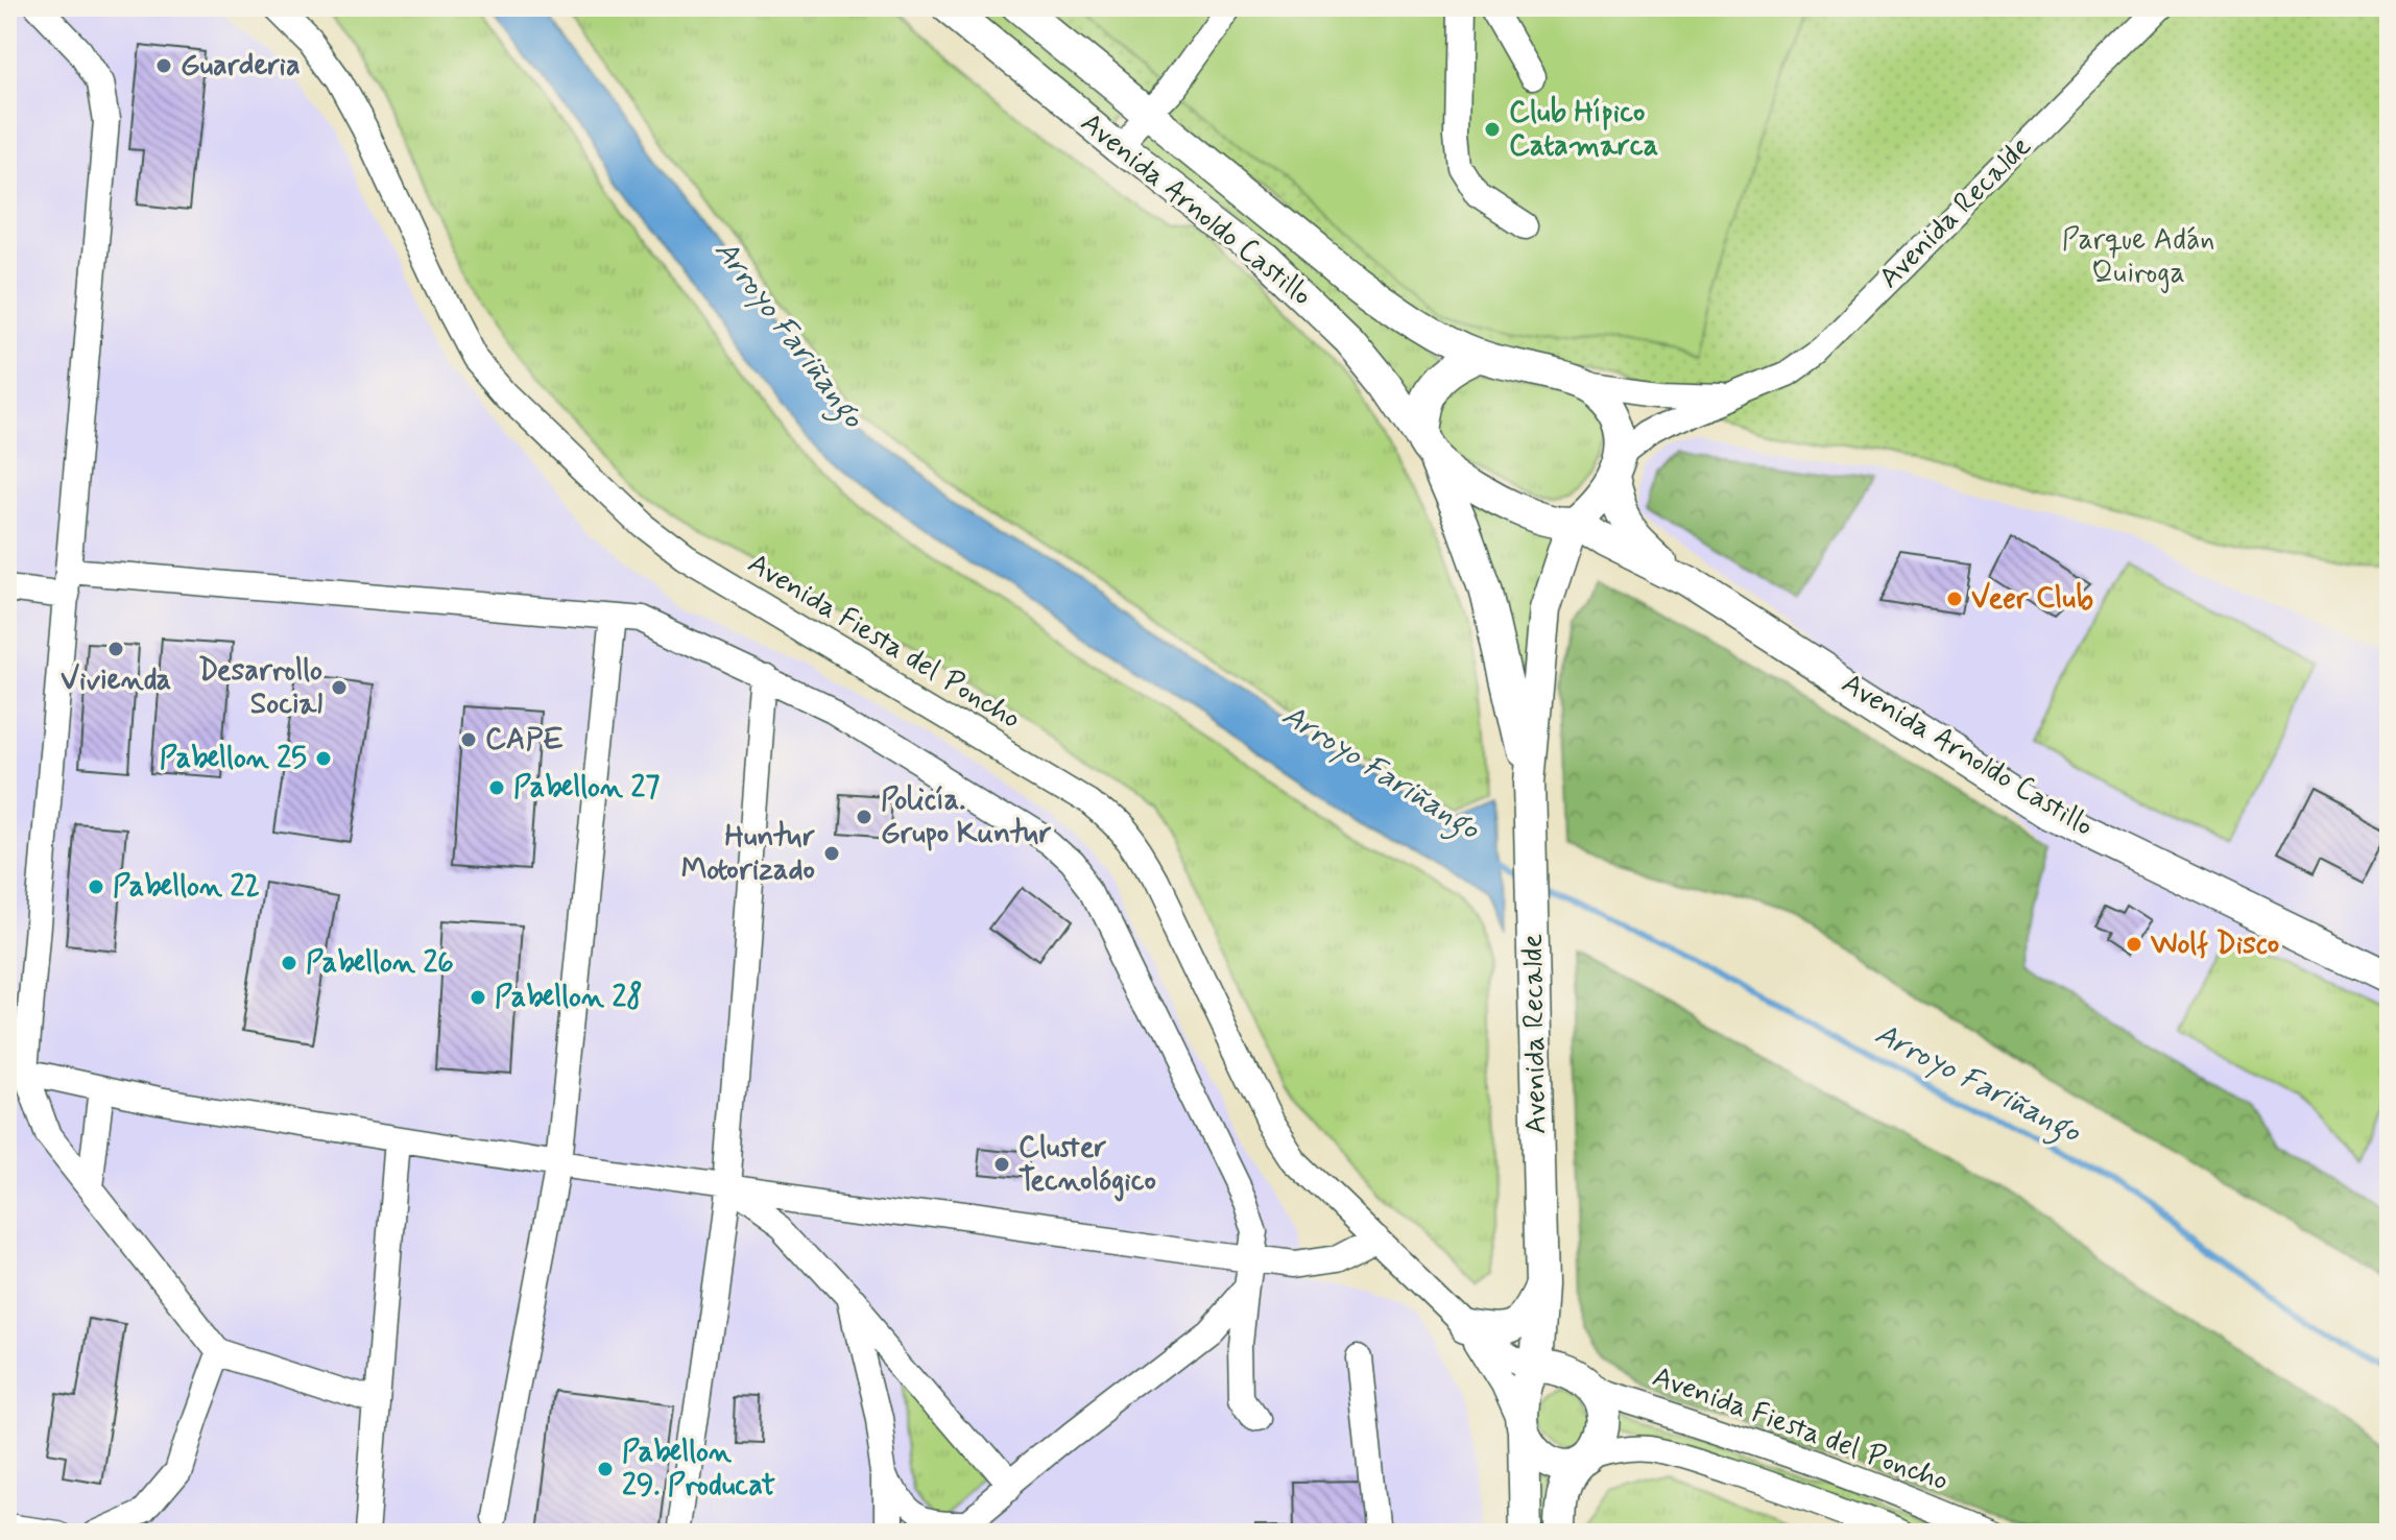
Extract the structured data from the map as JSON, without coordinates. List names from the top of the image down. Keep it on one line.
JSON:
{"streets":{"main road":["Avenida Arnoldo Castillo","Avenida Recalde"],"street":["Avenida Fiesta del Poncho"]},"crossings":[["Avenida Arnoldo Castillo","Avenida Recalde"],["Avenida Recalde","Avenida Fiesta del Poncho"]],"water":["Arroyo Fariñango"],"parks":["Parque Adán Quiroga"],"places":["Guarderia","Club Hípico Catamarca","Veer Club","Vivienda","Desarrollo Social","CAPE","Pabellon 25","Pabellon 27","Policía. Grupo Kuntur","Huntur Motorizado","Pabellon 22","Wolf Disco","Pabellon 26","Pabellon 28","Cluster Tecnológico","Pabellon 29. Producat"]}
